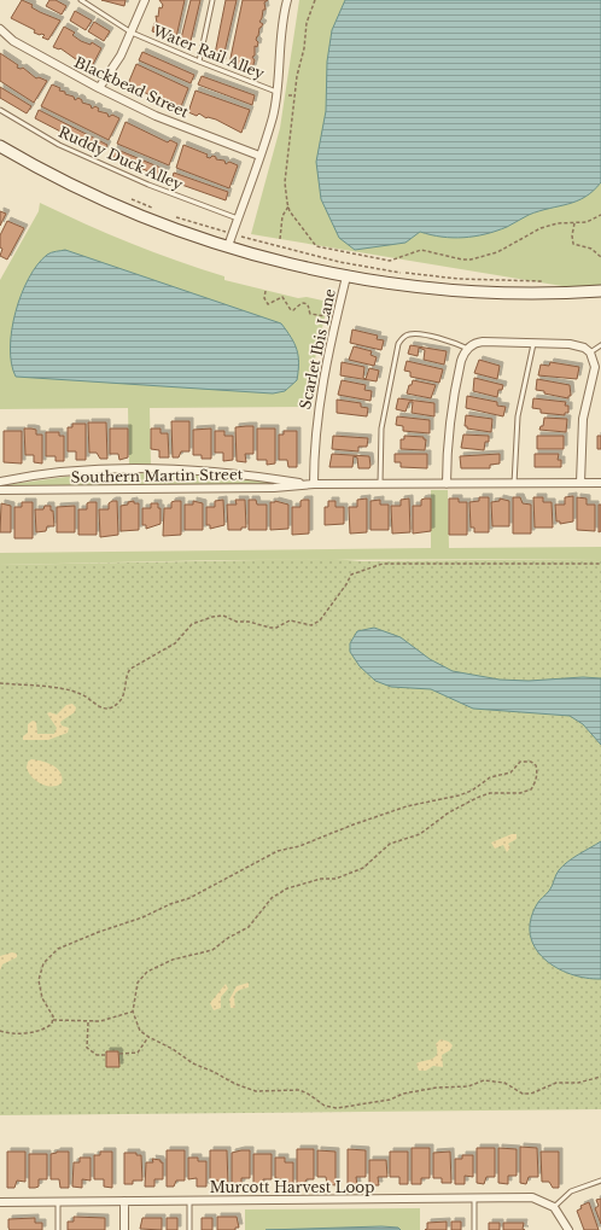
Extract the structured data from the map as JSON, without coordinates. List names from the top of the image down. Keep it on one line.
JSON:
{"streets":{"street":["Blackbead Street","Scarlet Ibis Lane","Southern Martin Street","Murcott Harvest Loop"],"lane":["Water Rail Alley","Ruddy Duck Alley"]},"crossings":[["Scarlet Ibis Lane","Southern Martin Street"]]}
